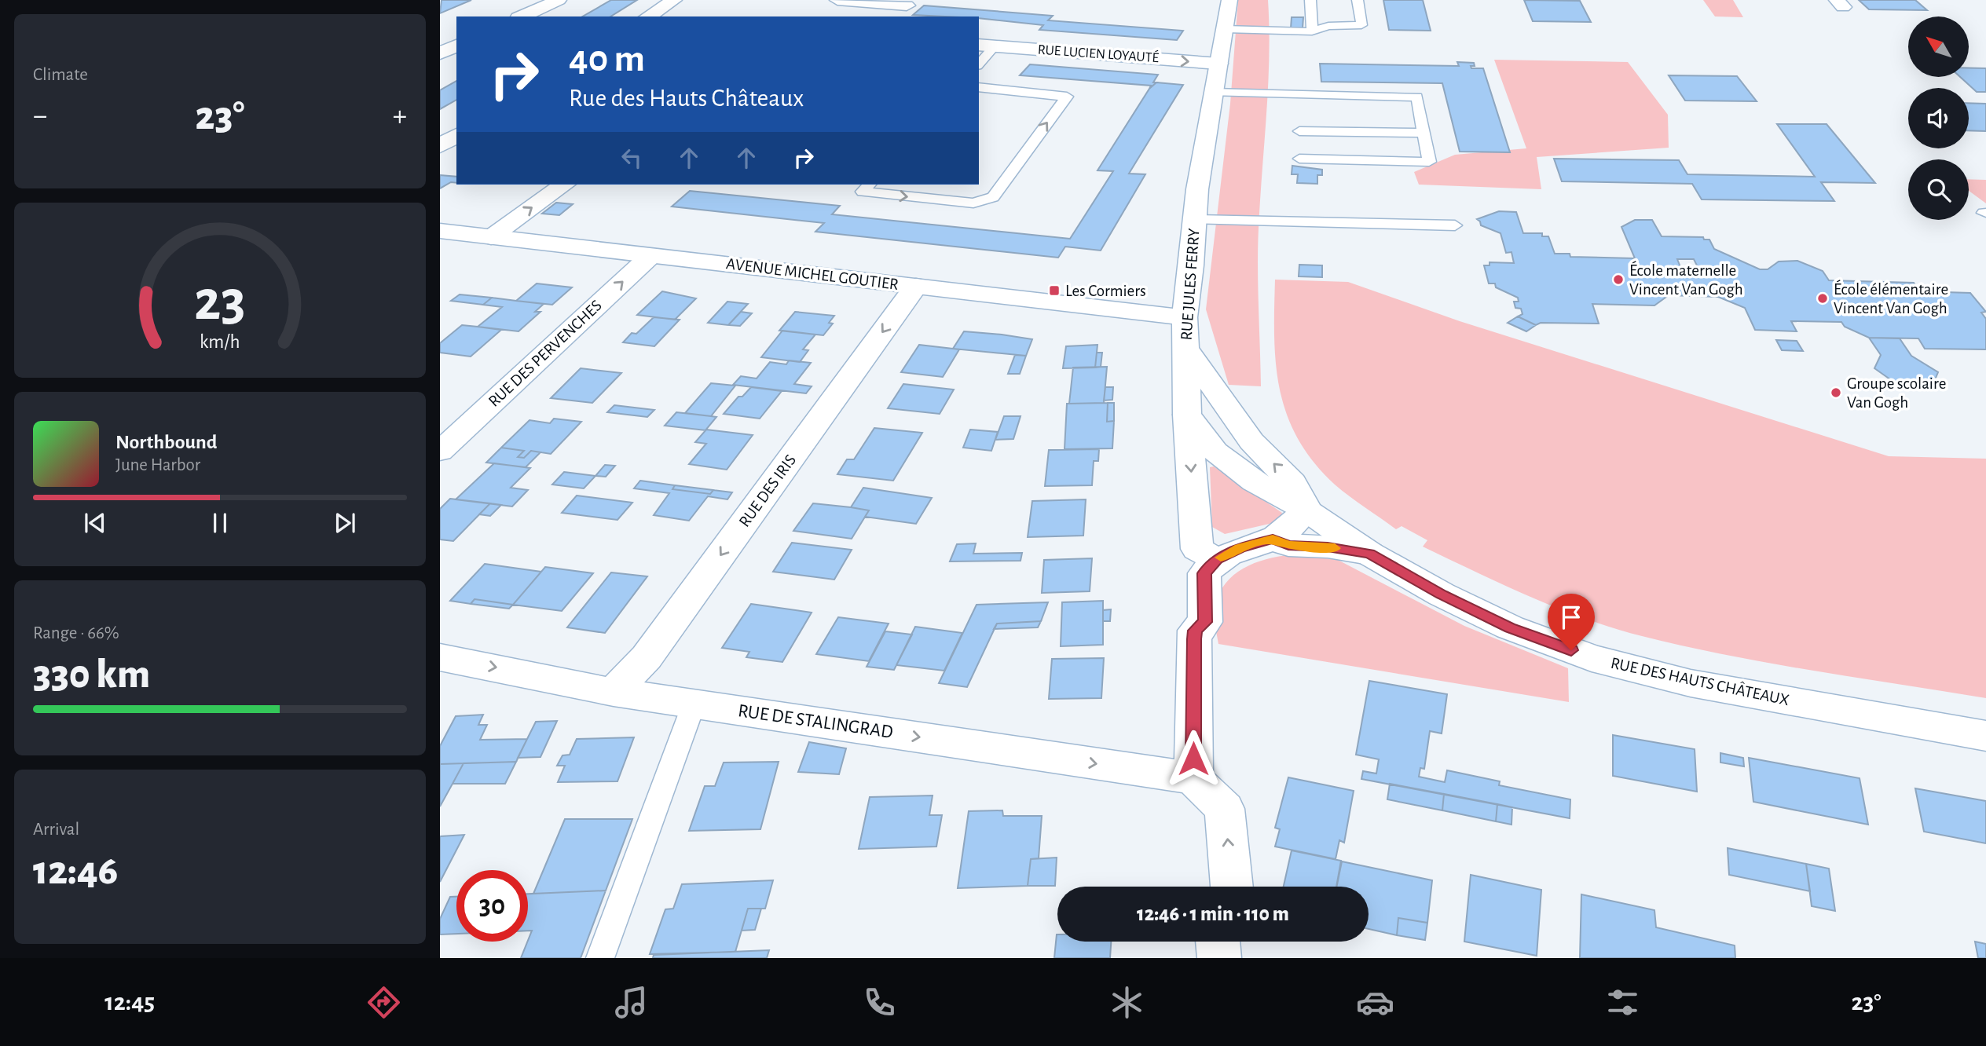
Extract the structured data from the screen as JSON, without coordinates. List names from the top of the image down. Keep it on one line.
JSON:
{"streets":{"street":["RUE LUCIEN LOYAUTÉ","AVENUE MICHEL GOUTIER","RUE JULES FERRY","RUE DES PERVENCHES","RUE DES IRIS","RUE DES HAUTS CHÂTEAUX","RUE DE STALINGRAD"]},"crossings":[["RUE LUCIEN LOYAUTÉ","RUE JULES FERRY"],["AVENUE MICHEL GOUTIER","RUE JULES FERRY"],["AVENUE MICHEL GOUTIER","RUE DES PERVENCHES"],["AVENUE MICHEL GOUTIER","RUE DES IRIS"],["RUE JULES FERRY","RUE DES HAUTS CHÂTEAUX"],["RUE DES IRIS","RUE DE STALINGRAD"]],"one_way":["RUE LUCIEN LOYAUTÉ","RUE DES IRIS","RUE DE STALINGRAD"],"places":{"other":["École maternelle Vincent Van Gogh","École élémentaire Vincent Van Gogh","Groupe scolaire Van Gogh"],"transit":["Les Cormiers"]},"north":"top left","page":{"tile":["Climate",["Range · 66%","330 km"],["Arrival","12:46"]],"turn":["40 m","Rue des Hauts Châteaux"],"heat":["−","23°","+"],"song":["Northbound","June Harbor"],"limit":"30","trip":"12:46 · 1 min · 110 m","tabs":["12:45","23°"],"gauge":["23","km/h"]}}
